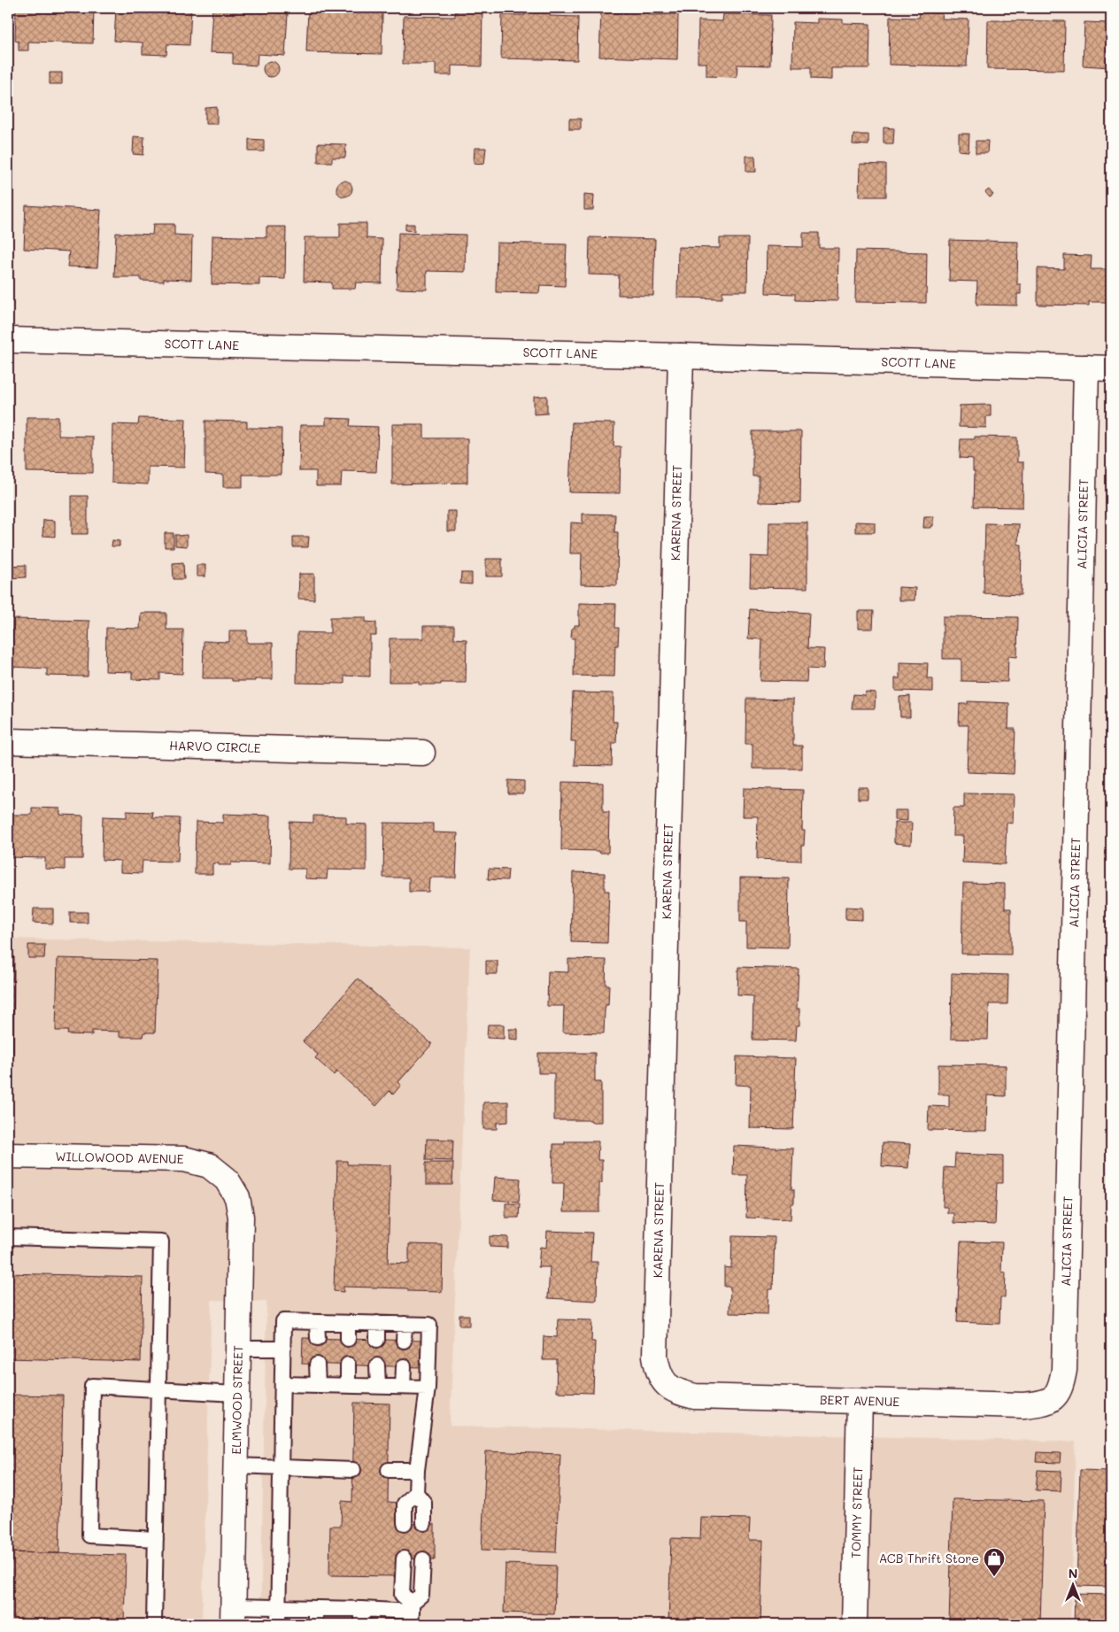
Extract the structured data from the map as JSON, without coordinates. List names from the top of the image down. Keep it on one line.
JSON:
{"streets":{"street":["SCOTT LANE","KARENA STREET","ALICIA STREET","HARVO CIRCLE","WILLOWOOD AVENUE","ELMWOOD STREET","BERT AVENUE","TOMMY STREET"]},"crossings":[["SCOTT LANE","KARENA STREET"],["SCOTT LANE","ALICIA STREET"],["KARENA STREET","BERT AVENUE"],["ALICIA STREET","BERT AVENUE"],["WILLOWOOD AVENUE","ELMWOOD STREET"],["BERT AVENUE","TOMMY STREET"]],"places":{"shop":["ACB Thrift Store"]},"north":"top"}
